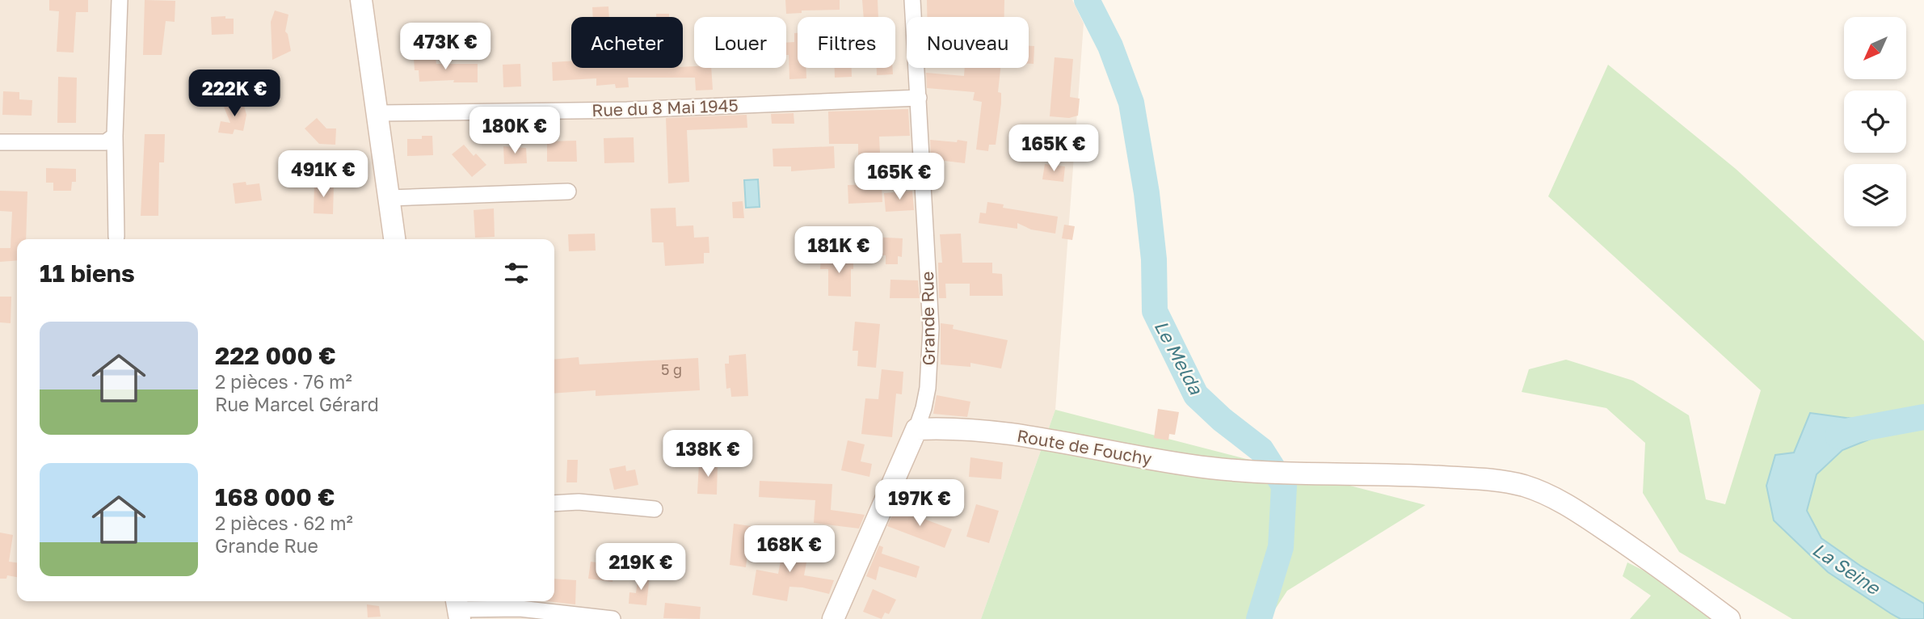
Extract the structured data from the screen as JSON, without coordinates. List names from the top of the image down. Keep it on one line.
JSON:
{"streets":{"street":["Rue du 8 Mai 1945","Grande Rue","Route de Fouchy"]},"crossings":[["Rue du 8 Mai 1945","Grande Rue"],["Grande Rue","Route de Fouchy"]],"water":["Le Melda","La Seine"],"house_numbers":["5 g"],"north":"bottom left","page":{"chip":["Acheter","Louer","Filtres","Nouveau"],"price":["473K €","222K €","180K €","165K €","491K €","165K €","181K €","138K €","197K €","168K €","219K €"],"heading":"11 biens","list":[{"name":"222 000 €","note":"2 pièces · 76 m² · Rue Marcel Gérard"},{"name":"168 000 €","note":"2 pièces · 62 m² · Grande Rue"}]}}
